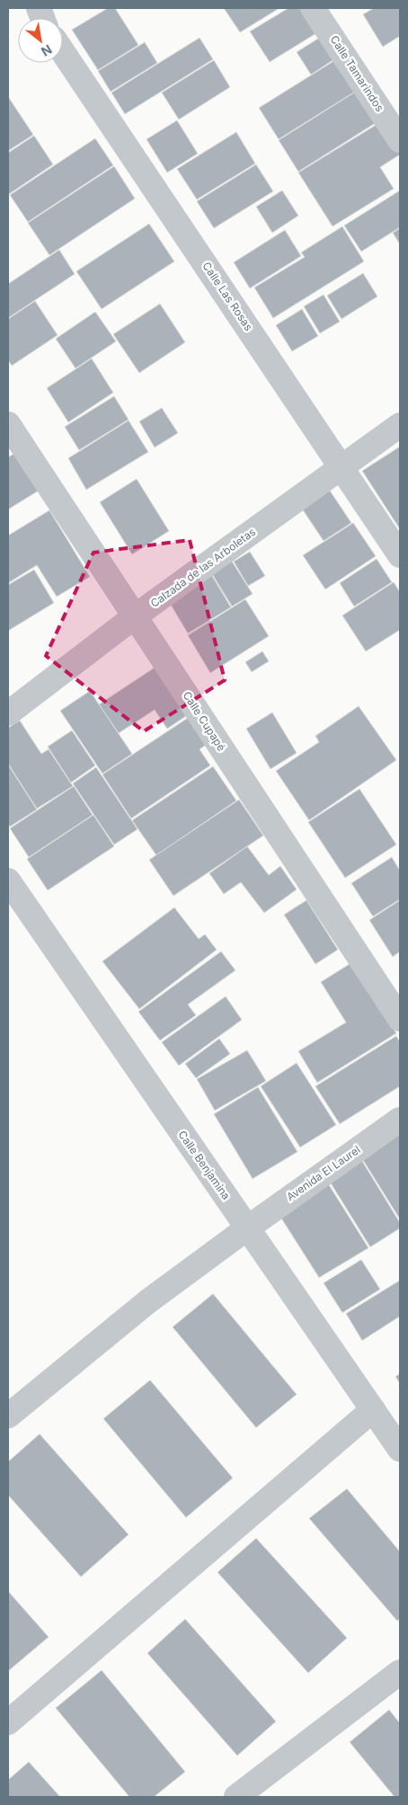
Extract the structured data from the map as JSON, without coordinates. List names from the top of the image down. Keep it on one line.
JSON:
{"streets":{"street":["Calle Tamarindos","Calle Las Rosas","Calzada de las Arboletas","Calle Cupapé","Calle Benjamina","Avenida El Laurel"]},"crossings":[["Calle Las Rosas","Calzada de las Arboletas"],["Calzada de las Arboletas","Calle Cupapé"],["Calle Benjamina","Avenida El Laurel"]],"north":"bottom right"}
